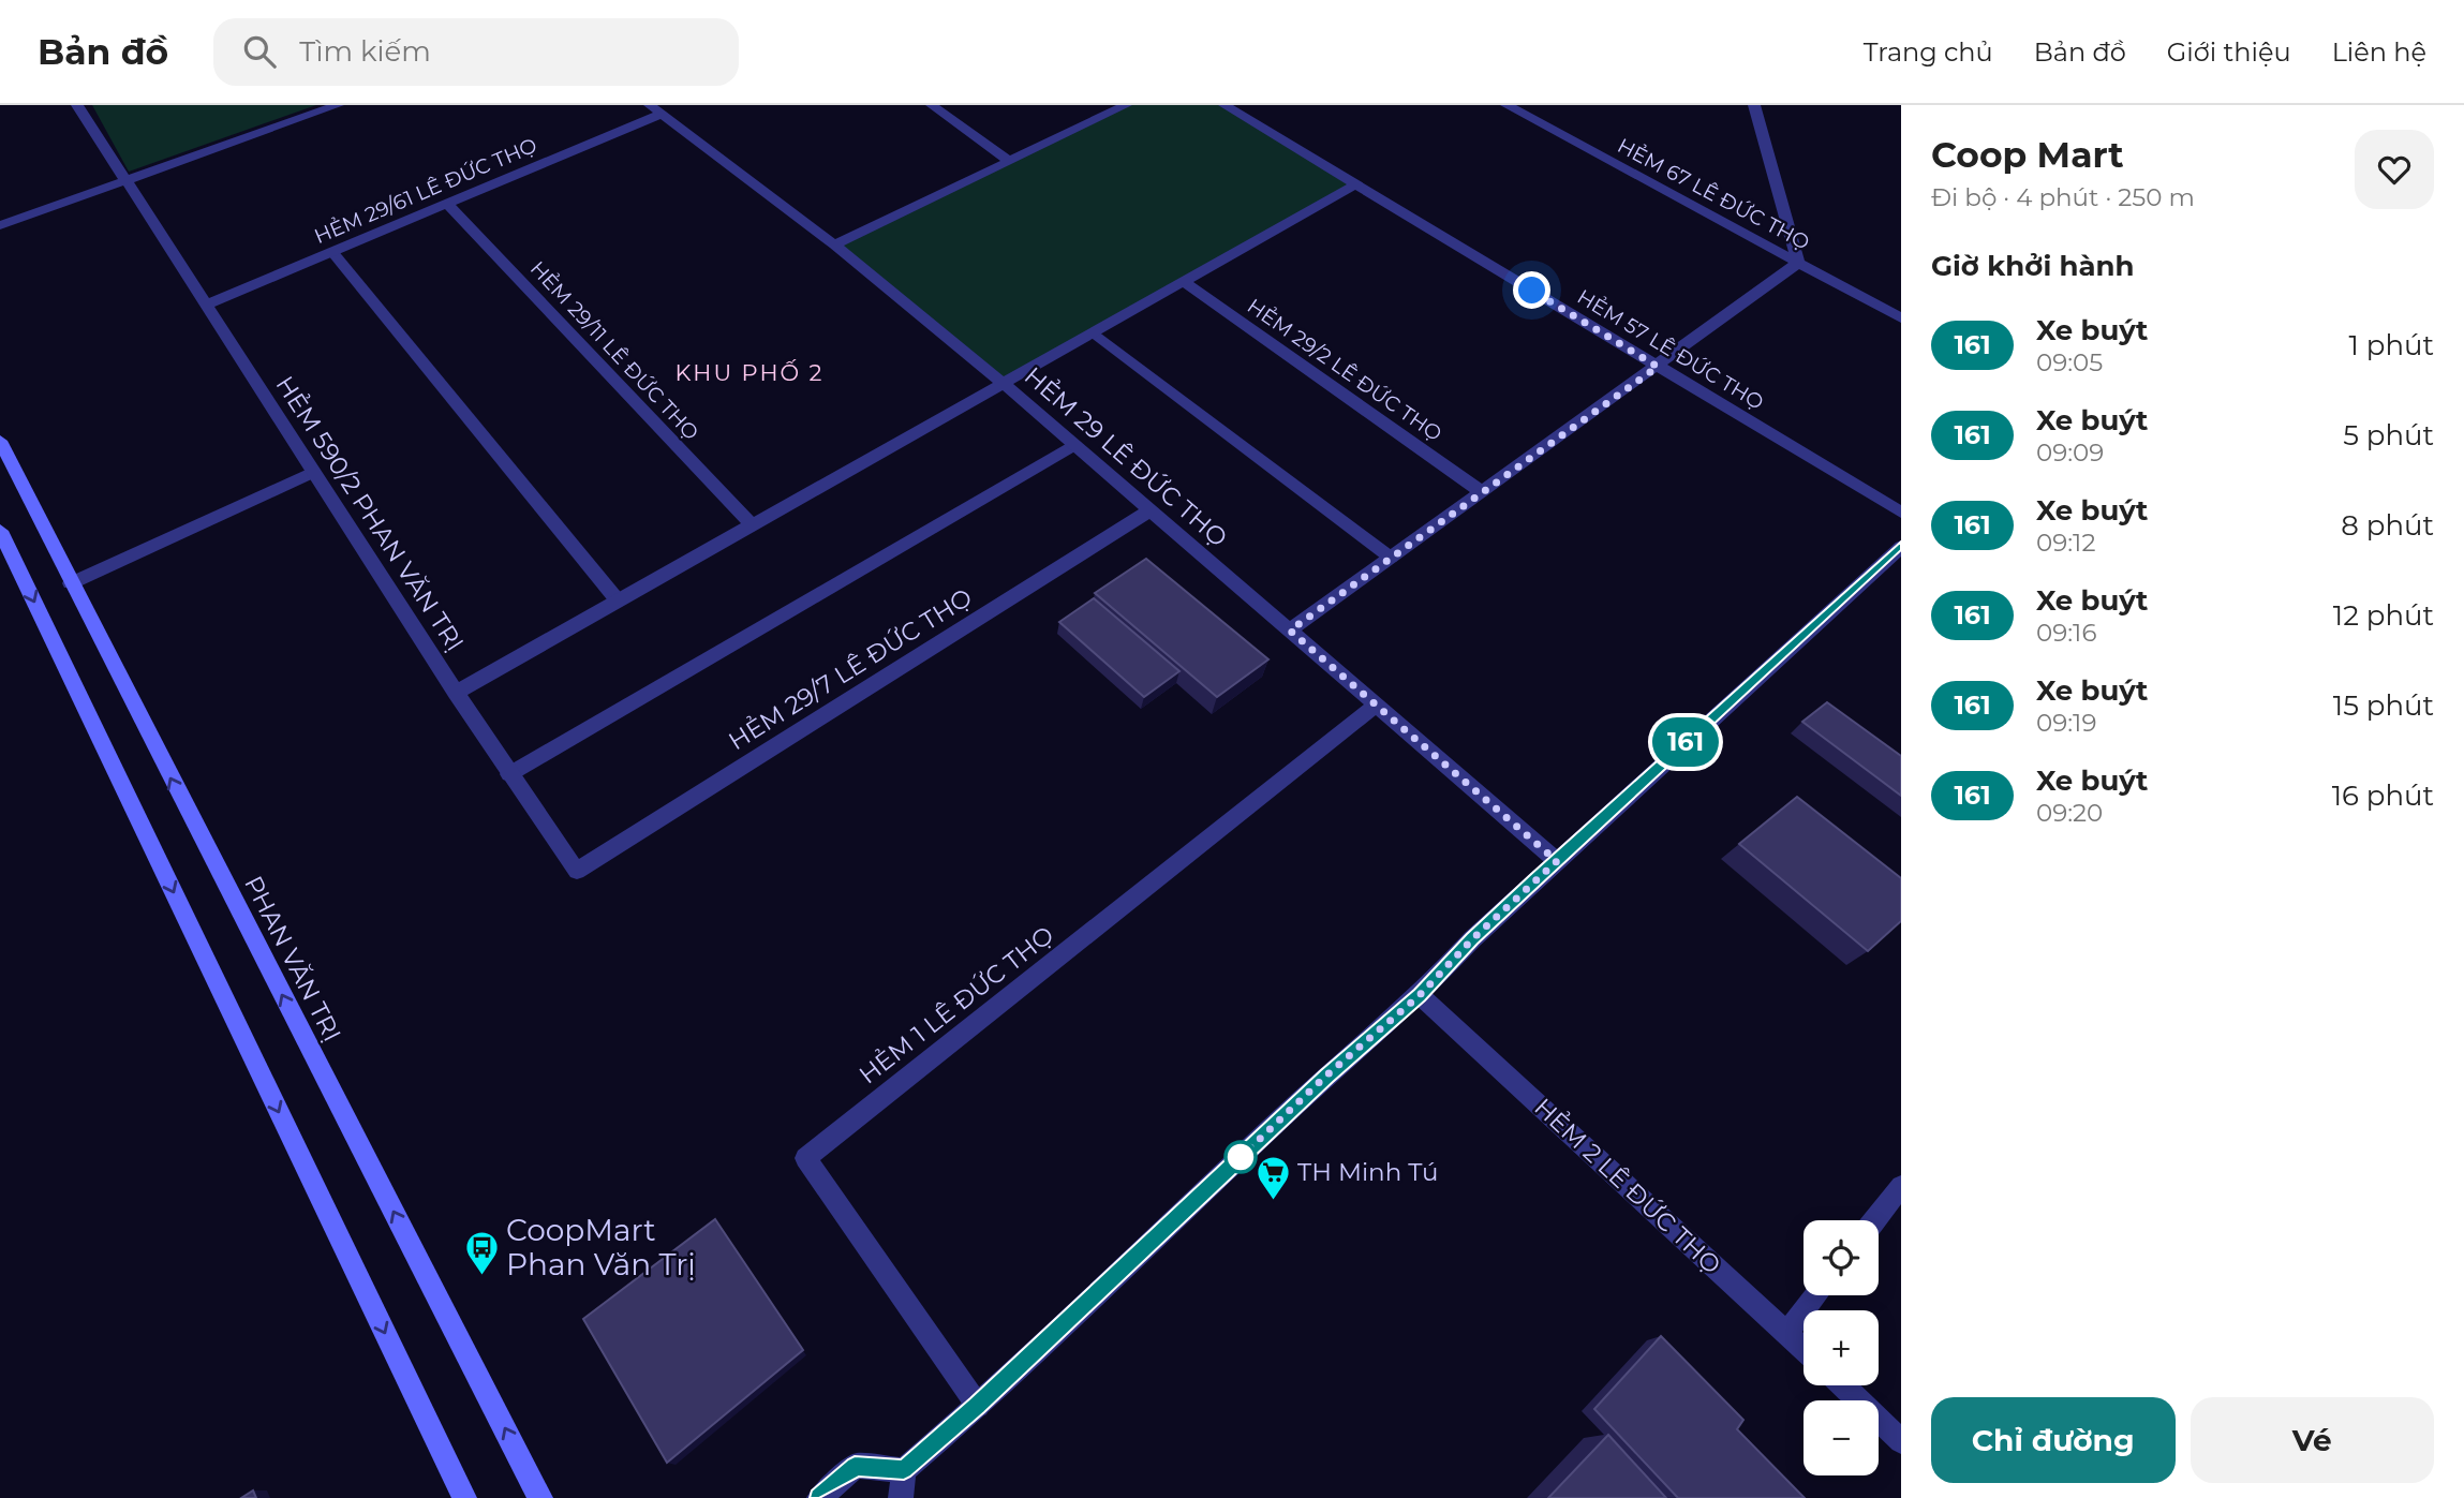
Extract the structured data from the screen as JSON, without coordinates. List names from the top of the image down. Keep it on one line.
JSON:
{"streets":{"main road":["PHAN VĂN TRỊ"],"street":["HẺM 29/61 LÊ ĐỨC THỌ","HẺM 67 LÊ ĐỨC THỌ","HẺM 57 LÊ ĐỨC THỌ","HẺM 29/11 LÊ ĐỨC THỌ","HẺM 29/2 LÊ ĐỨC THỌ","HẺM 29 LÊ ĐỨC THỌ","HẺM 590/2 PHAN VĂN TRỊ","HẺM 29/7 LÊ ĐỨC THỌ","HẺM 1 LÊ ĐỨC THỌ","HẺM 2 LÊ ĐỨC THỌ"]},"crossings":[["HẺM 29/61 LÊ ĐỨC THỌ","HẺM 29/11 LÊ ĐỨC THỌ"],["HẺM 29/61 LÊ ĐỨC THỌ","HẺM 29 LÊ ĐỨC THỌ"],["HẺM 29/61 LÊ ĐỨC THỌ","HẺM 590/2 PHAN VĂN TRỊ"],["HẺM 29 LÊ ĐỨC THỌ","HẺM 29/7 LÊ ĐỨC THỌ"],["HẺM 29 LÊ ĐỨC THỌ","HẺM 1 LÊ ĐỨC THỌ"],["HẺM 590/2 PHAN VĂN TRỊ","HẺM 29/7 LÊ ĐỨC THỌ"]],"districts":["KHU PHỐ 2"],"places":{"supermarket":["TH Minh Tú"],"bus stop":["CoopMart Phan Văn Trị"]},"lines":["bus line 161"],"page":{"header":"Bản đồ","search":"Tìm kiếm","nav":["Trang chủ","Bản đồ","Giới thiệu","Liên hệ"],"on_map":"161","heading":[["Coop Mart","Đi bộ · 4 phút · 250 m"],"Giờ khởi hành"],"list":[{"mark":"161","name":"Xe buýt","note":"09:05","value":"1 phút"},{"mark":"161","name":"Xe buýt","note":"09:09","value":"5 phút"},{"mark":"161","name":"Xe buýt","note":"09:12","value":"8 phút"},{"mark":"161","name":"Xe buýt","note":"09:16","value":"12 phút"},{"mark":"161","name":"Xe buýt","note":"09:19","value":"15 phút"},{"mark":"161","name":"Xe buýt","note":"09:20","value":"16 phút"}],"map_buttons":["+","−"],"buttons":["Chỉ đường","Vé"]}}
